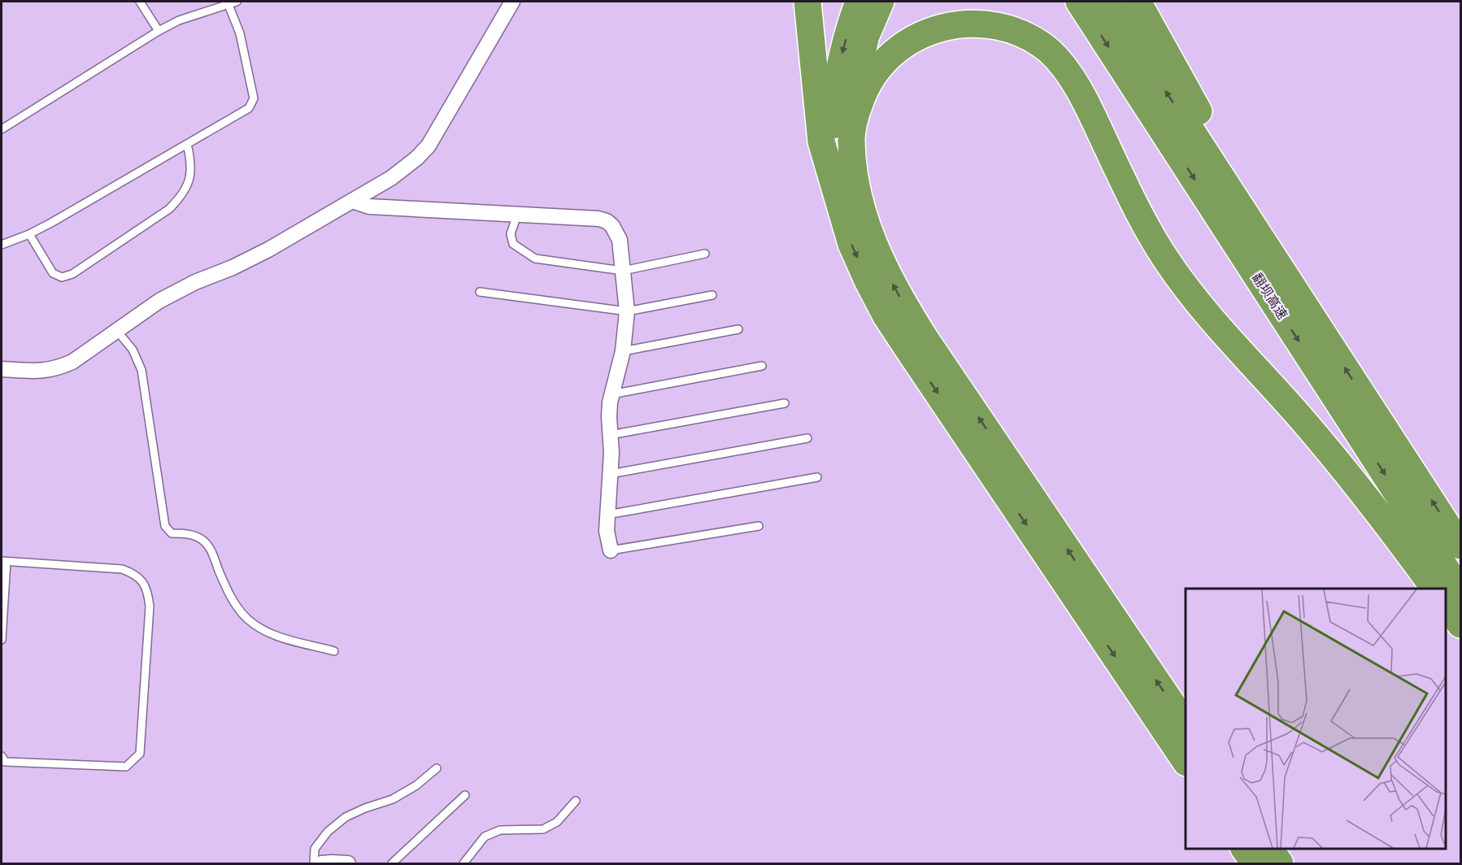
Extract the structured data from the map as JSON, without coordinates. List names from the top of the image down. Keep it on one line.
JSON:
{"streets":{"highway":["翻坝高速"]}}
